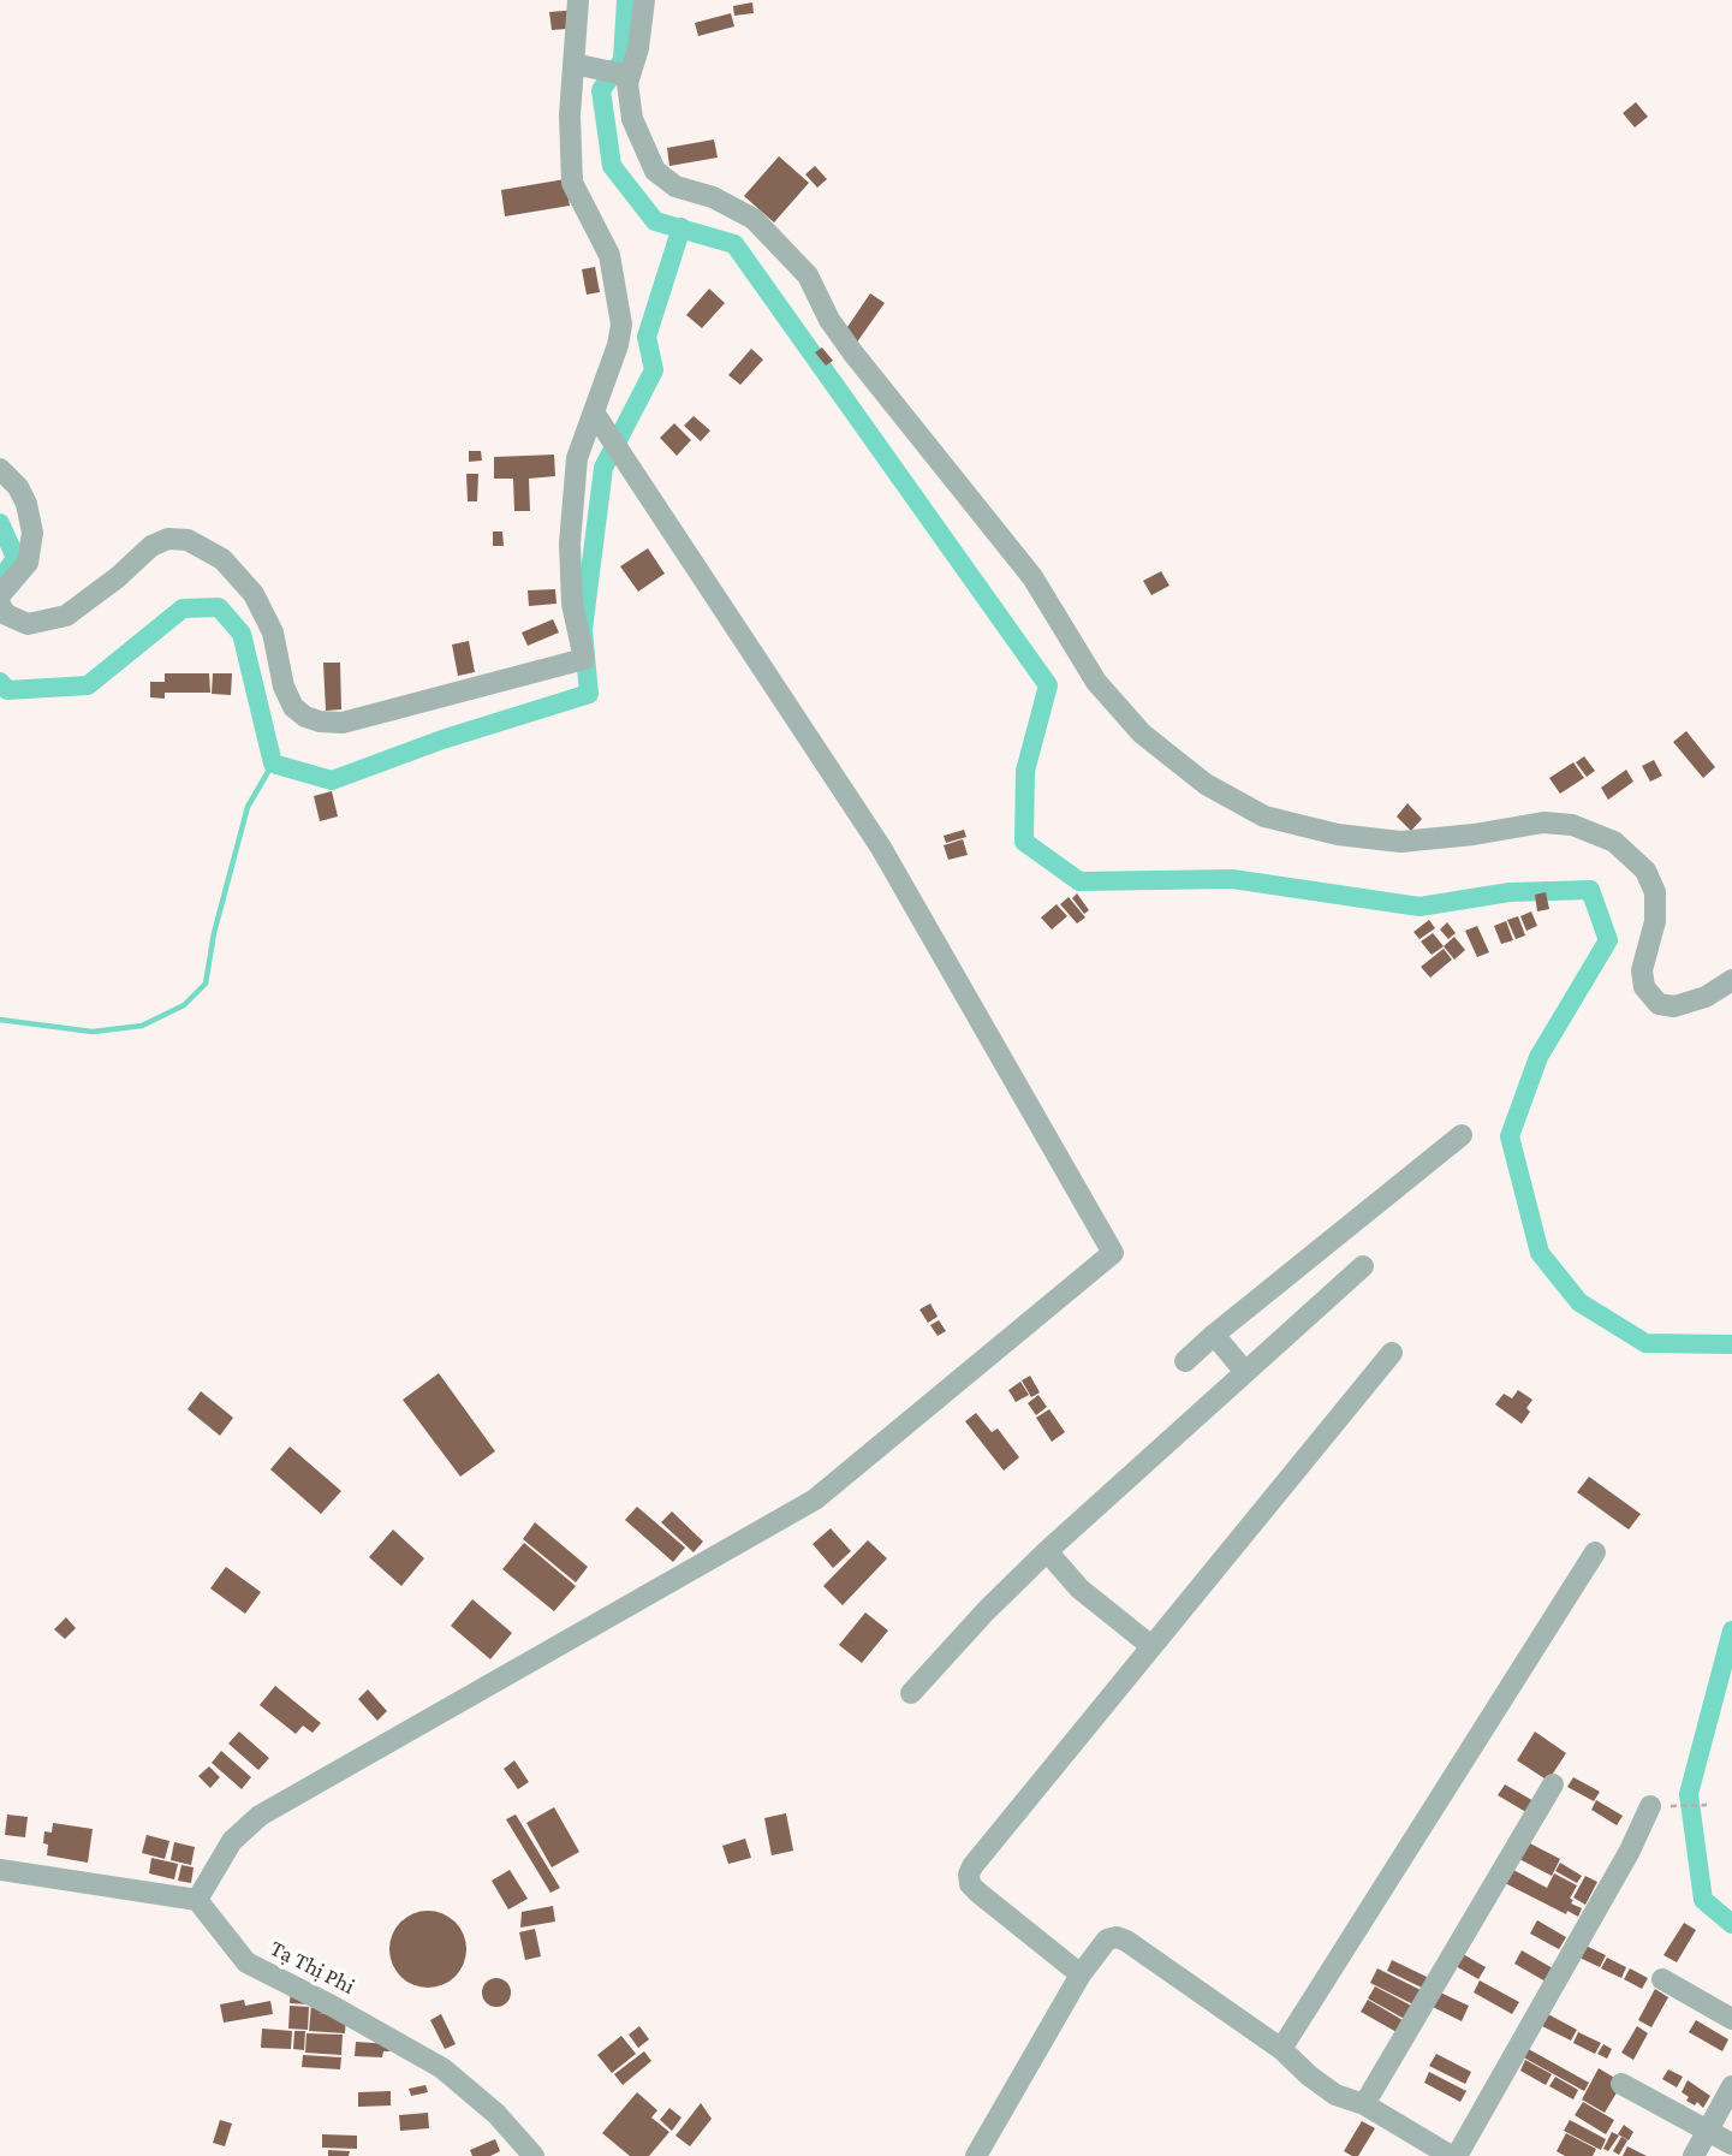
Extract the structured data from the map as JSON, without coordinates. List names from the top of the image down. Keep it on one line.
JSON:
{"streets":{"street":["Tạ Thị Phi"]}}
